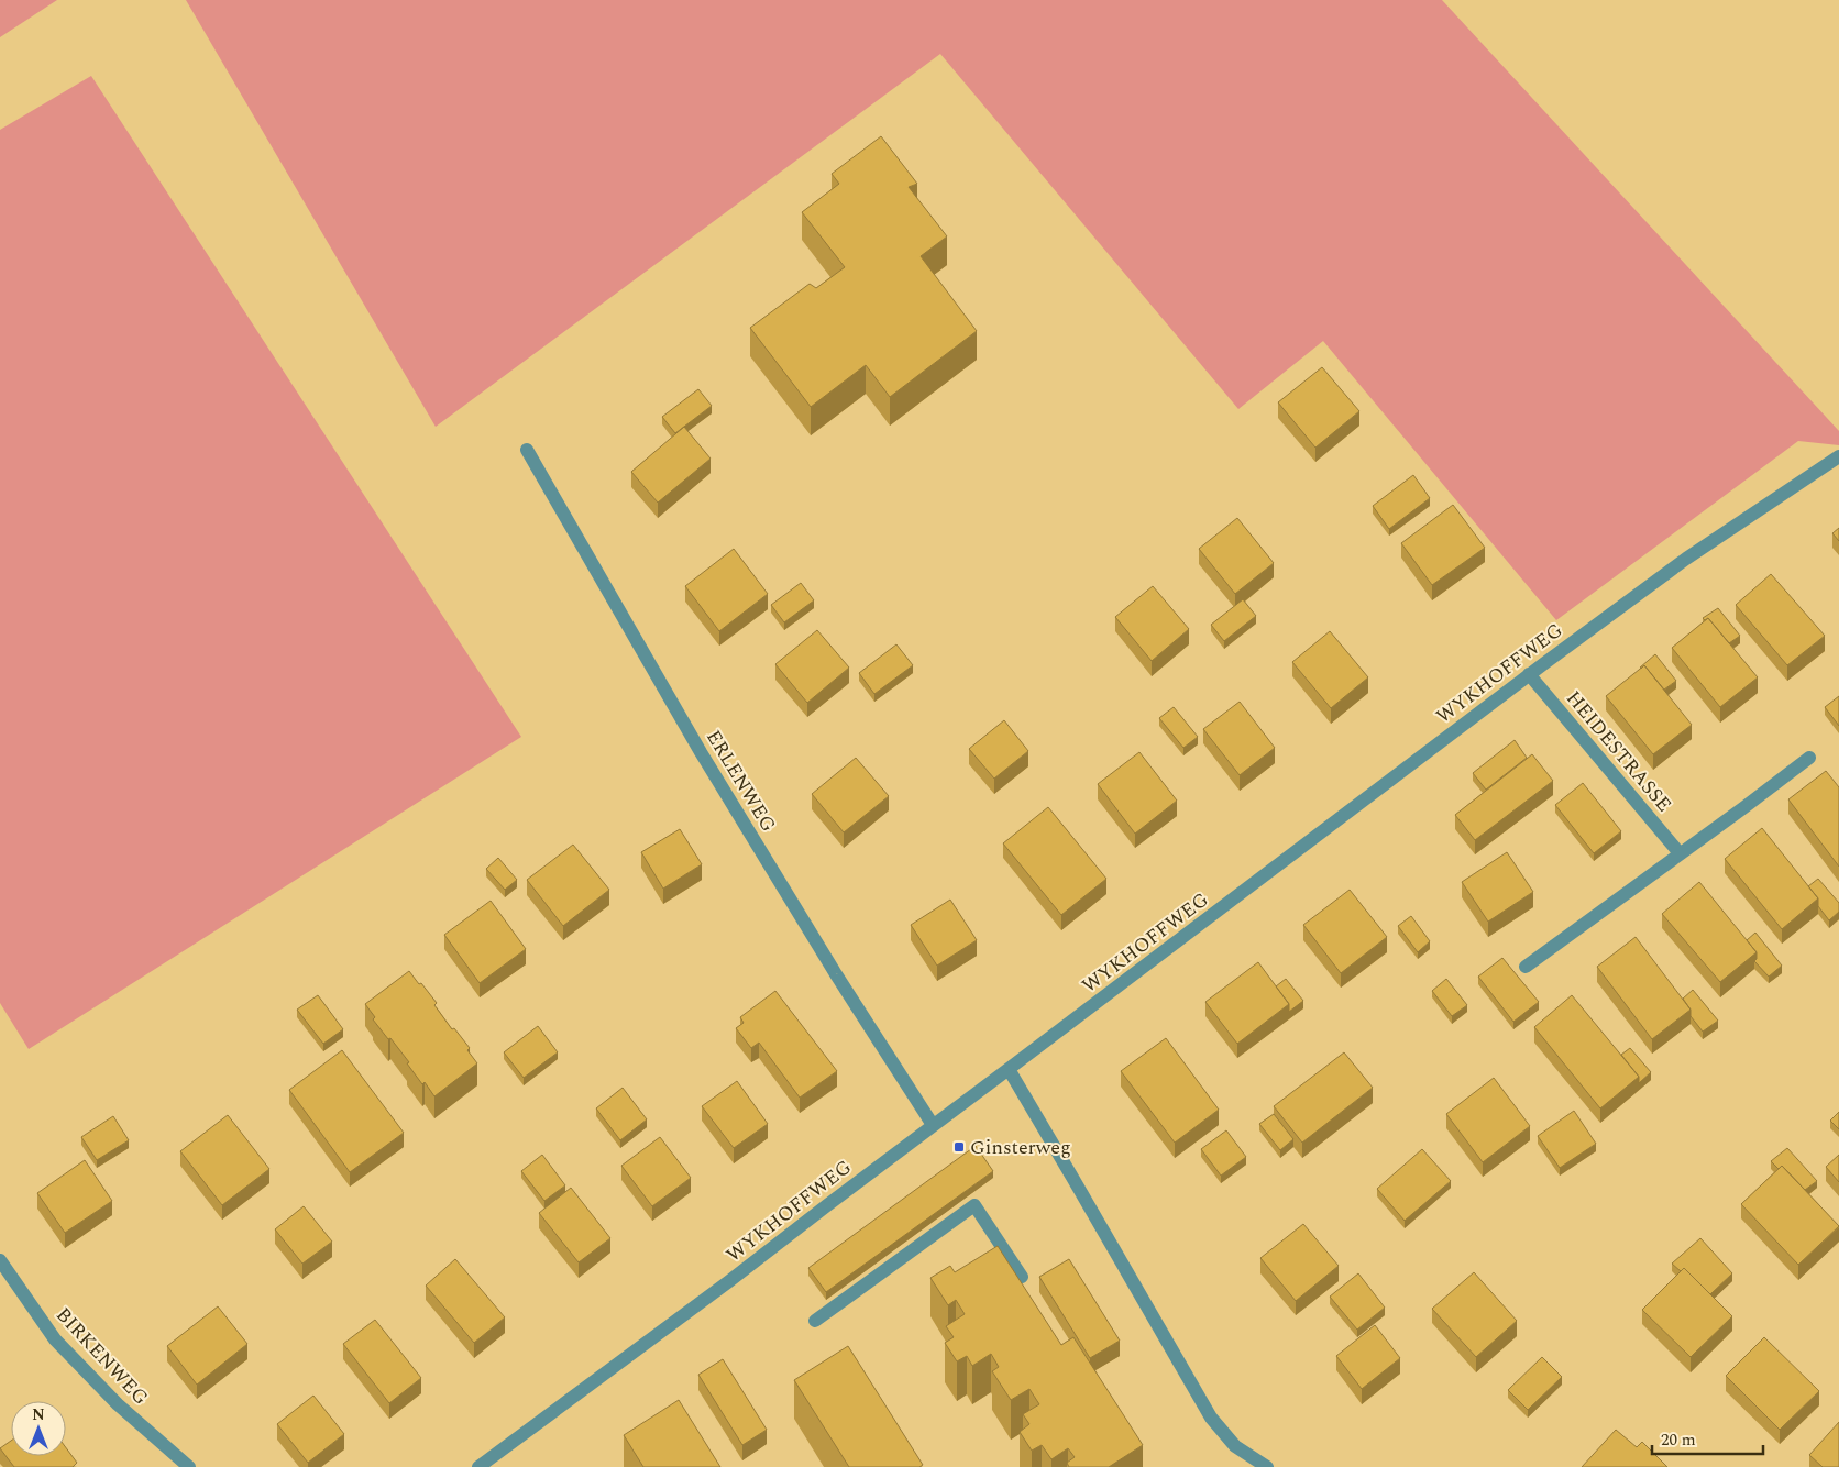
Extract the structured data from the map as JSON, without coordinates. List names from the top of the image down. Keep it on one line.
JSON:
{"streets":{"street":["WYKHOFFWEG","HEIDESTRASSE","ERLENWEG","BIRKENWEG"]},"crossings":[["WYKHOFFWEG","HEIDESTRASSE"],["WYKHOFFWEG","ERLENWEG"]],"places":{"transit":["Ginsterweg"]},"scale_bar":"20 m","north":"top"}
